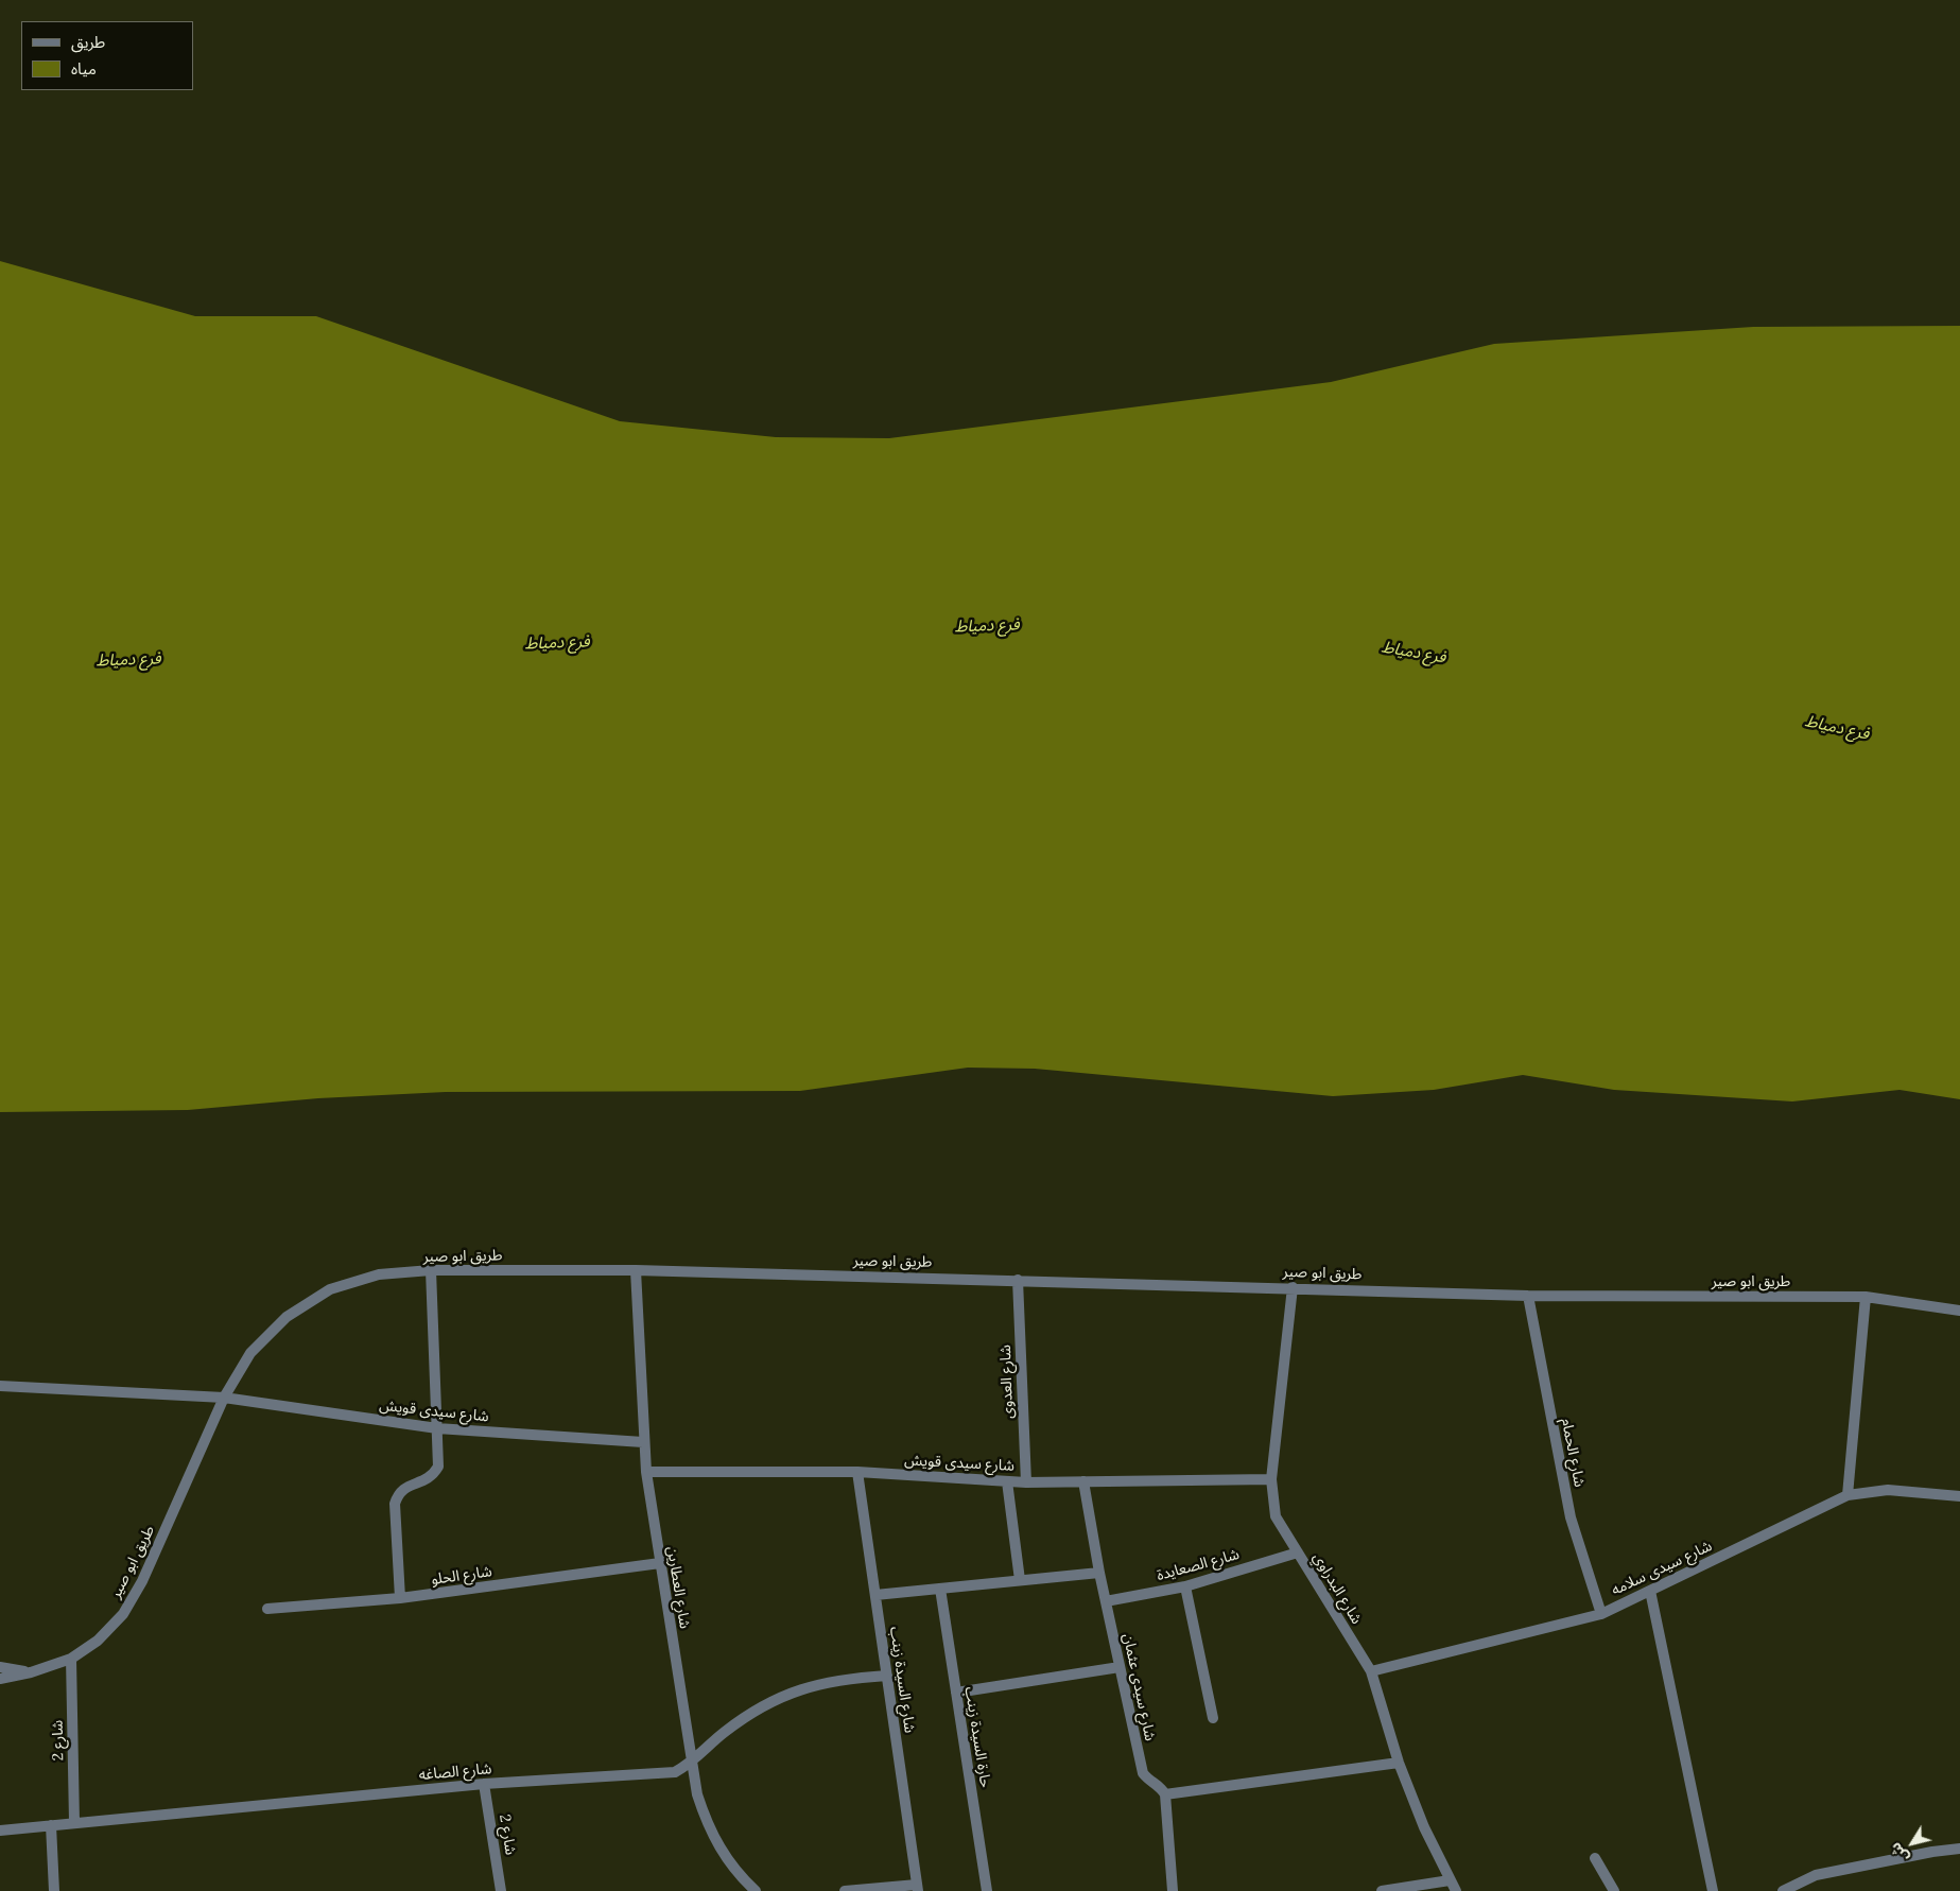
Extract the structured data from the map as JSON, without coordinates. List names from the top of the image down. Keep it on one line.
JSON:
{"streets":{"street":["طريق ابو صير","شارع العدوى","شارع سيدى قويش","شارع الحمام","شارع الصعايدة","شارع سيدى سلامه","شارع الحلو","شارع العطارين","شارع البدراوي","شارع السيدة زينب","شارع سيدى عثمان","حارة السيدة زينب","شارع 2","شارع الصاغه"]},"crossings":[["طريق ابو صير","شارع العدوى"],["طريق ابو صير","شارع سيدى قويش"],["طريق ابو صير","شارع الحمام"],["طريق ابو صير","شارع العطارين"],["طريق ابو صير","شارع البدراوي"],["طريق ابو صير","شارع 2"],["شارع العدوى","شارع سيدى قويش"],["شارع سيدى قويش","شارع العطارين"],["شارع سيدى قويش","شارع البدراوي"],["شارع سيدى قويش","شارع السيدة زينب"],["شارع سيدى قويش","شارع سيدى عثمان"],["شارع الحمام","شارع سيدى سلامه"],["شارع الصعايدة","شارع البدراوي"],["شارع الصعايدة","شارع سيدى عثمان"],["شارع سيدى سلامه","شارع البدراوي"],["شارع الحلو","شارع العطارين"],["شارع العطارين","شارع الصاغه"],["شارع السيدة زينب","شارع الصاغه"],["شارع 2","شارع الصاغه"]],"water":["فرع دمياط"],"legend":["طريق","مياه"],"north":"bottom left"}
